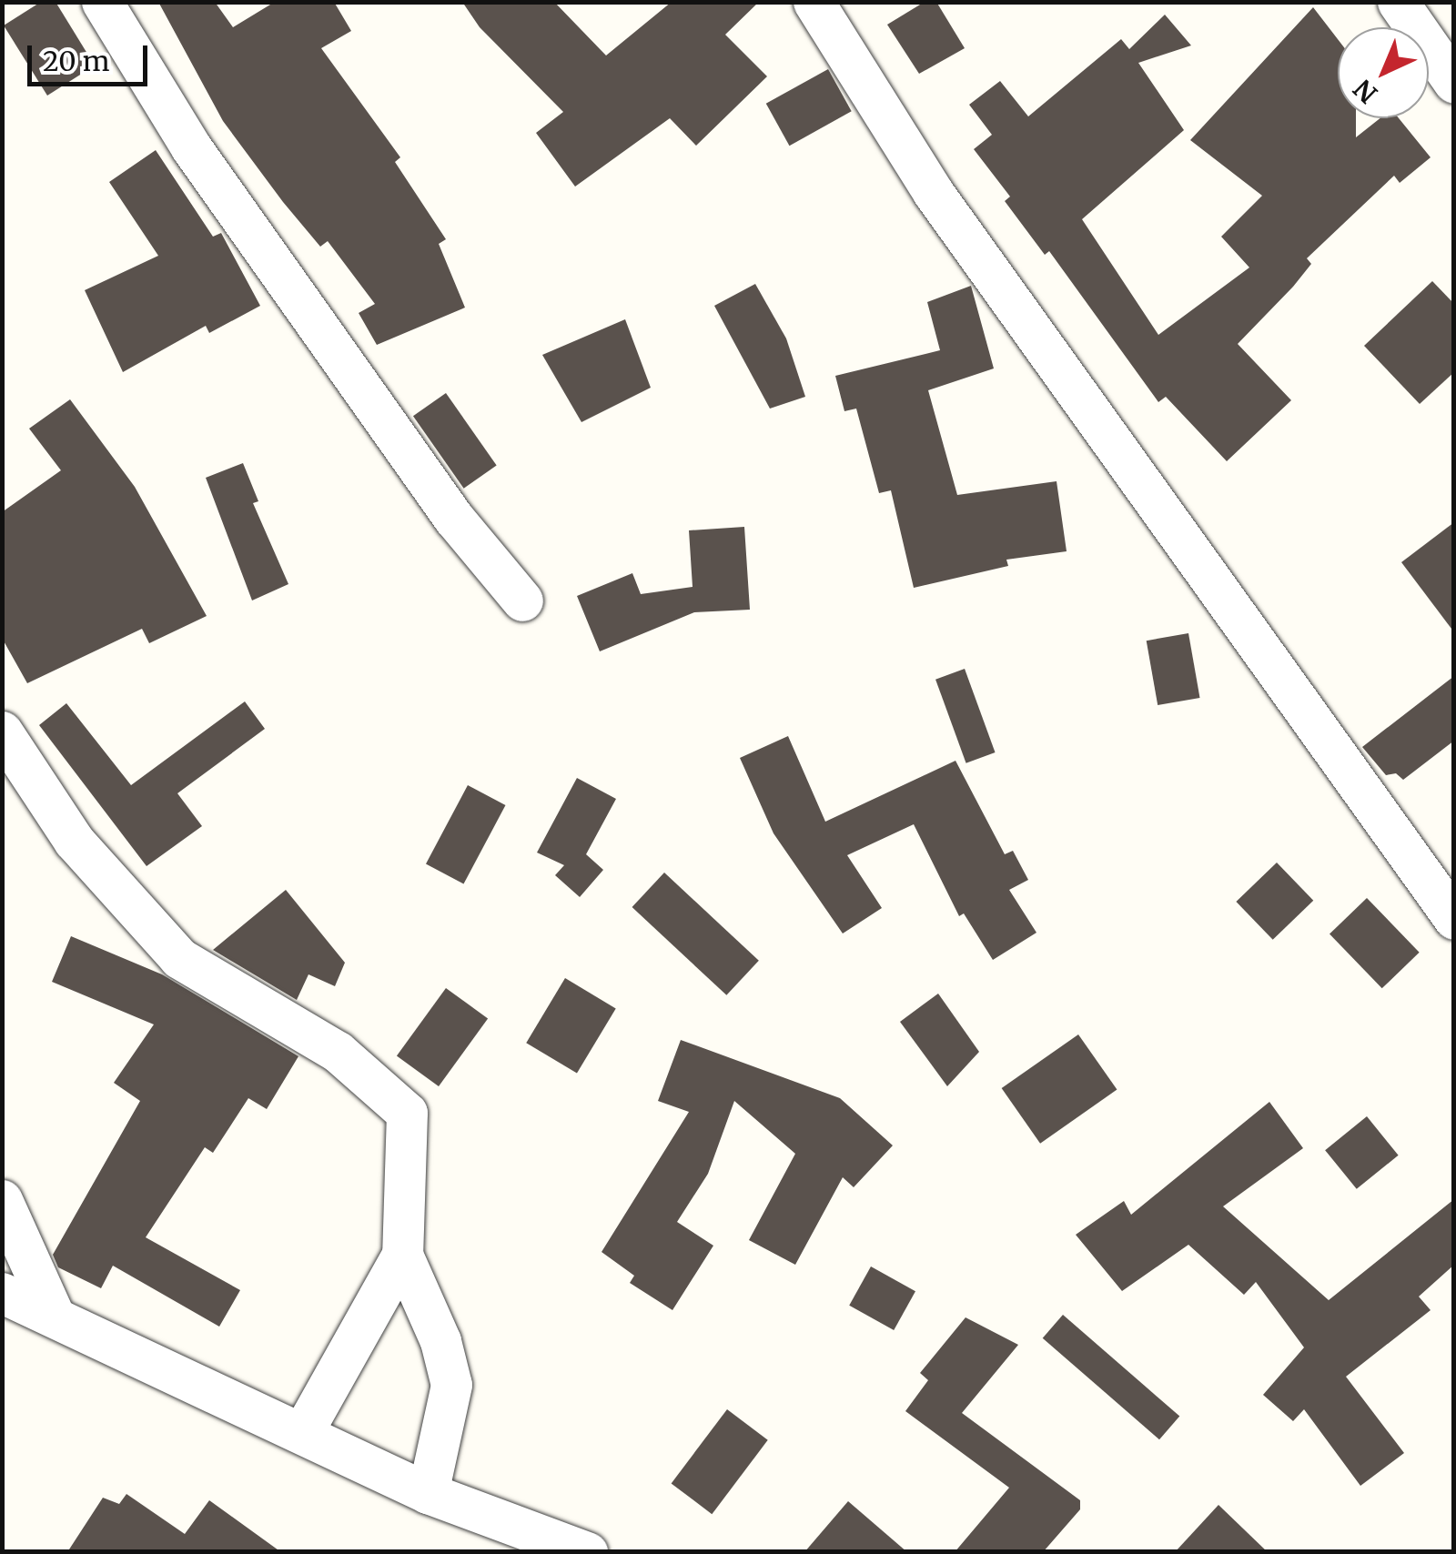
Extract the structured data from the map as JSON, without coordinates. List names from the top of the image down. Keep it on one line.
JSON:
{"scale_bar":"20 m","north":"bottom left"}
